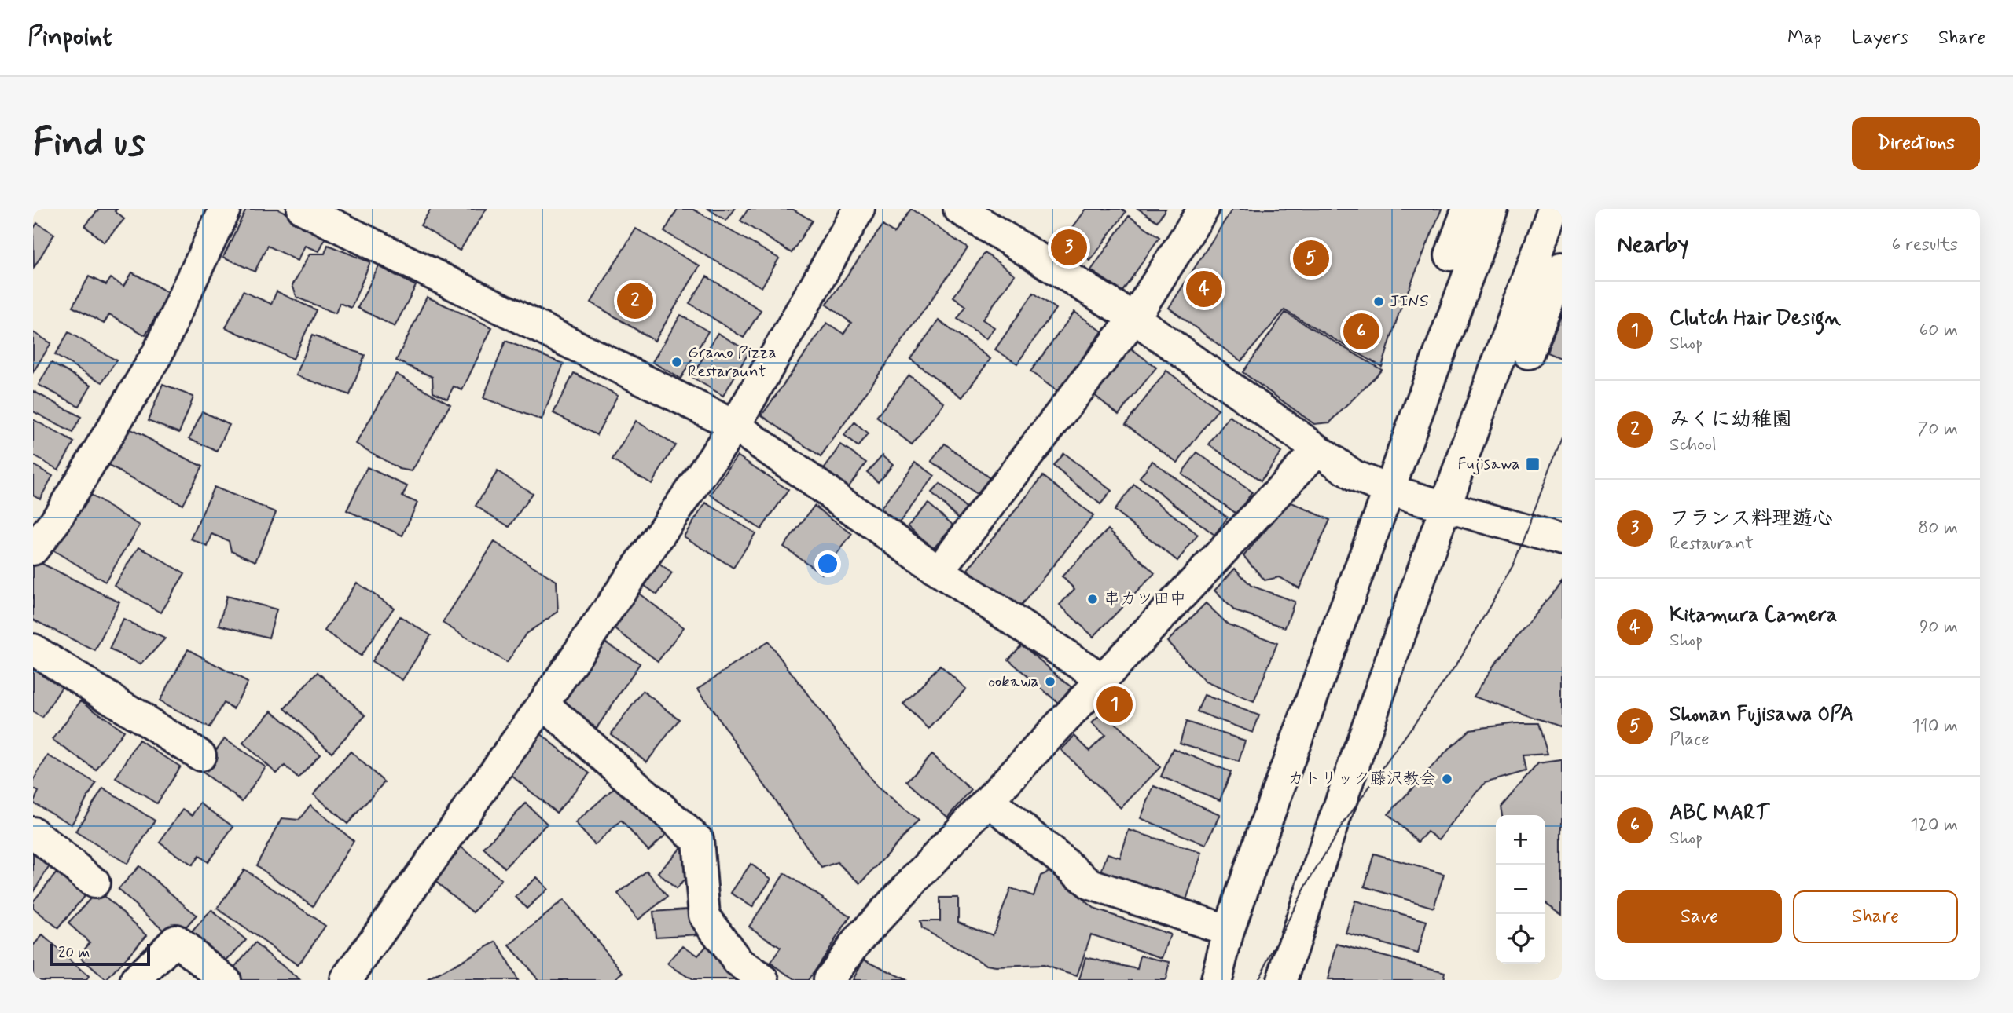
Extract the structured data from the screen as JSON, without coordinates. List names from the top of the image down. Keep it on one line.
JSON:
{"places":{"other":["JINS","Grano Pizza Restaraunt","串カツ田中","ookawa","カトリック藤沢教会"],"transit":["Fujisawa"]},"scale_bar":"20 m","page":{"header":"Pinpoint","nav":["Map","Layers","Share"],"buttons":["Directions",["Save","Share"]],"title":"Find us","heading":["Nearby","6 results"],"pins":["3","5","4","2","6","1"],"list":[{"mark":"1","name":"Clutch Hair Design","note":"Shop","value":"60 m"},{"mark":"2","name":"みくに幼稚園","note":"School","value":"70 m"},{"mark":"3","name":"フランス料理遊心","note":"Restaurant","value":"80 m"},{"mark":"4","name":"Kitamura Camera","note":"Shop","value":"90 m"},{"mark":"5","name":"Shonan Fujisawa OPA","note":"Place","value":"110 m"},{"mark":"6","name":"ABC MART","note":"Shop","value":"120 m"}],"map_buttons":["+","−"],"scale":"20 m"}}
